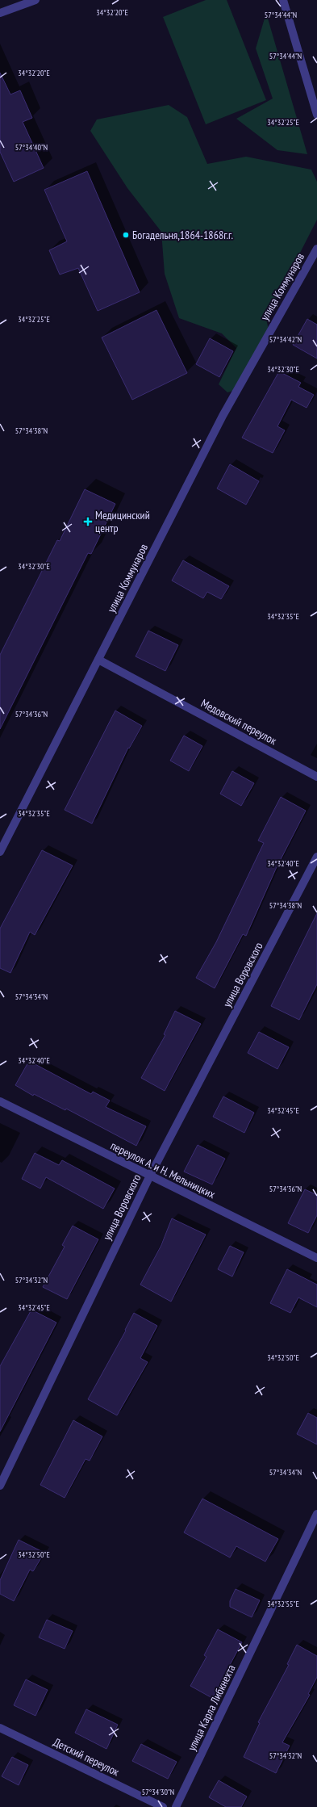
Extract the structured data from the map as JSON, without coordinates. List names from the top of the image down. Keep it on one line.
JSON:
{"streets":{"street":["улица Коммунаров","Медовский переулок","улица Воровского","переулок А. и Н. Мельницких","улица Карла Либкнехта","Детский переулок"]},"crossings":[["улица Коммунаров","Медовский переулок"],["улица Воровского","переулок А. и Н. Мельницких"]],"places":{"other":["Богадельня,1864-1868г.г."],"health":["Медицинский центр"]},"coordinates":["34°32'20\"E","57°34'44\"N","34°32'25\"E","57°34'40\"N","57°34'42\"N","34°32'30\"E","57°34'38\"N","34°32'35\"E","57°34'36\"N","34°32'40\"E","57°34'34\"N","34°32'45\"E","57°34'32\"N","34°32'50\"E","34°32'55\"E","57°34'30\"N"]}
